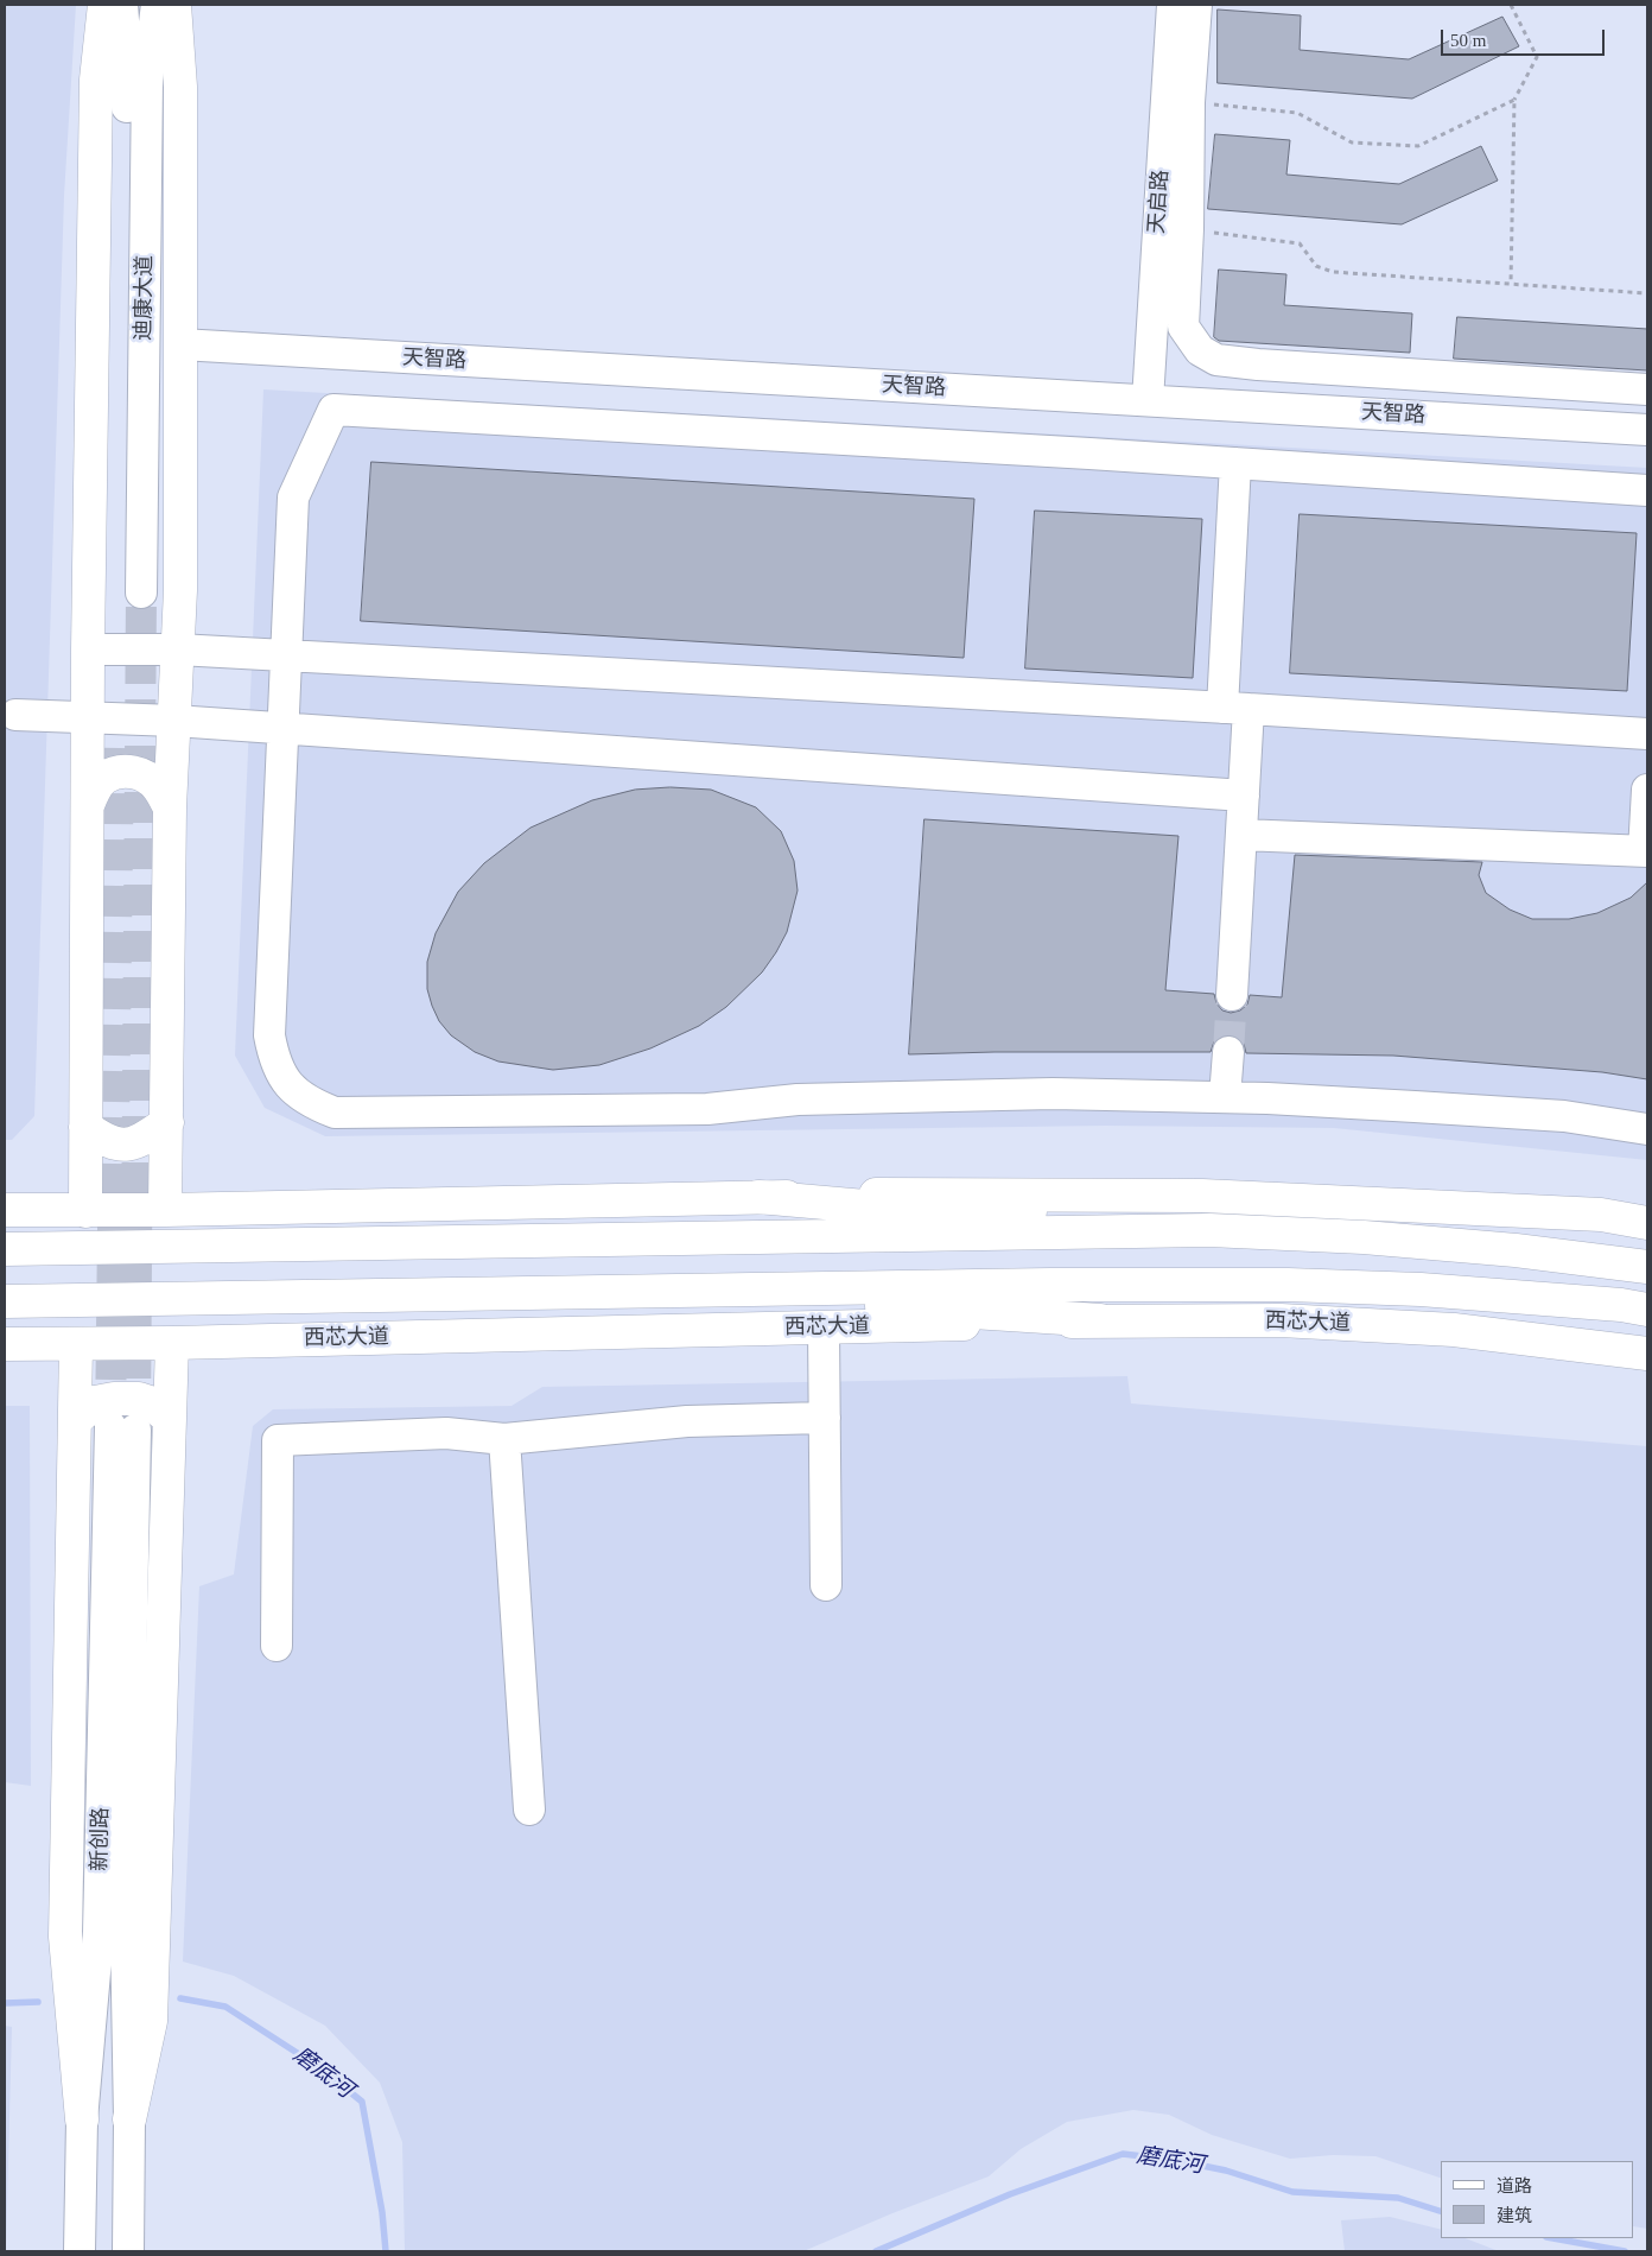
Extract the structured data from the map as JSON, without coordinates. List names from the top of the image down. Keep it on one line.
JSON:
{"streets":{"main road":["西芯大道"],"street":["天启路","迪康大道","天智路","新创路"]},"crossings":[["天启路","天智路"]],"water":["磨底河"],"legend":["道路","建筑"],"scale_bar":"50 m"}
